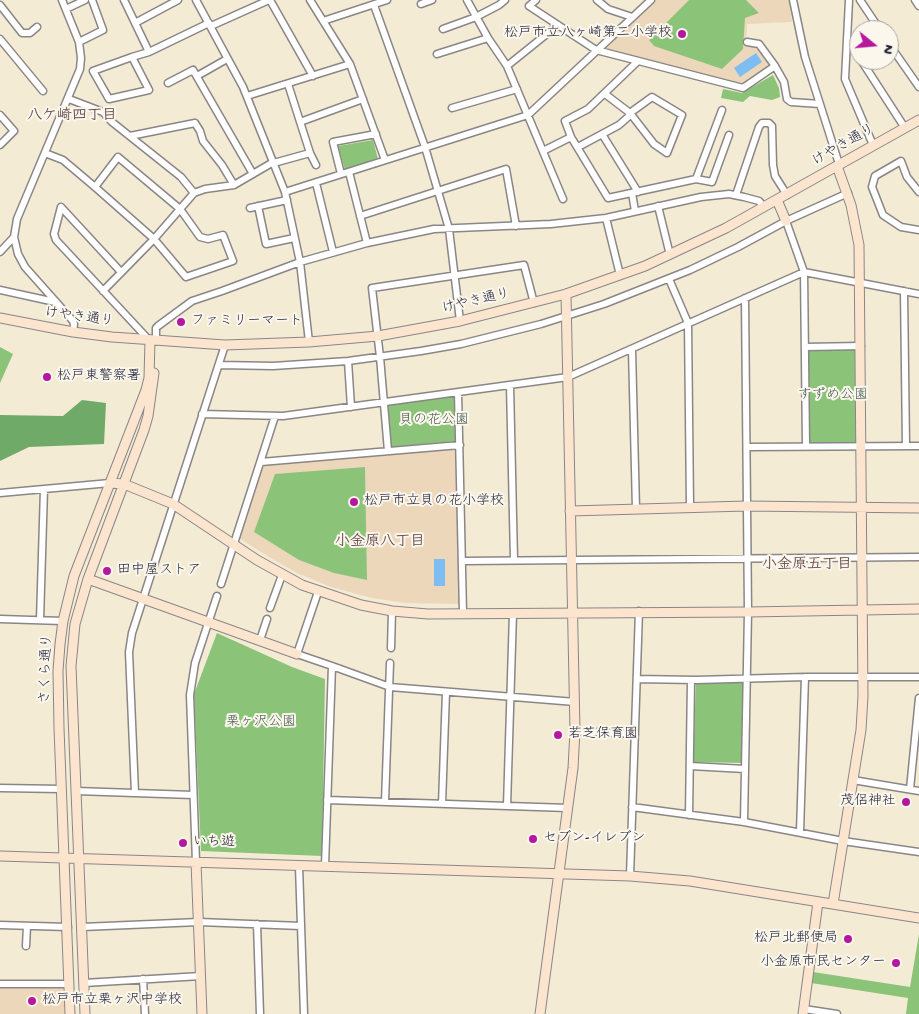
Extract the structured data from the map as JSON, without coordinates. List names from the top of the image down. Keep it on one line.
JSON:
{"streets":{"street":["けやき通り","さくら通り"]},"crossings":[["けやき通り","さくら通り"]],"districts":["八ケ崎四丁目","小金原八丁目","小金原五丁目"],"parks":["すずめ公園","貝の花公園","栗ヶ沢公園"],"places":["松戸市立八ヶ崎第二小学校","ファミリーマート","松戸東警察署","松戸市立貝の花小学校","田中屋ストア","若芝保育園","茂侶神社","セブン-イレブン","いち遊","松戸北郵便局","小金原市民センター","松戸市立栗ヶ沢中学校"],"north":"right"}
